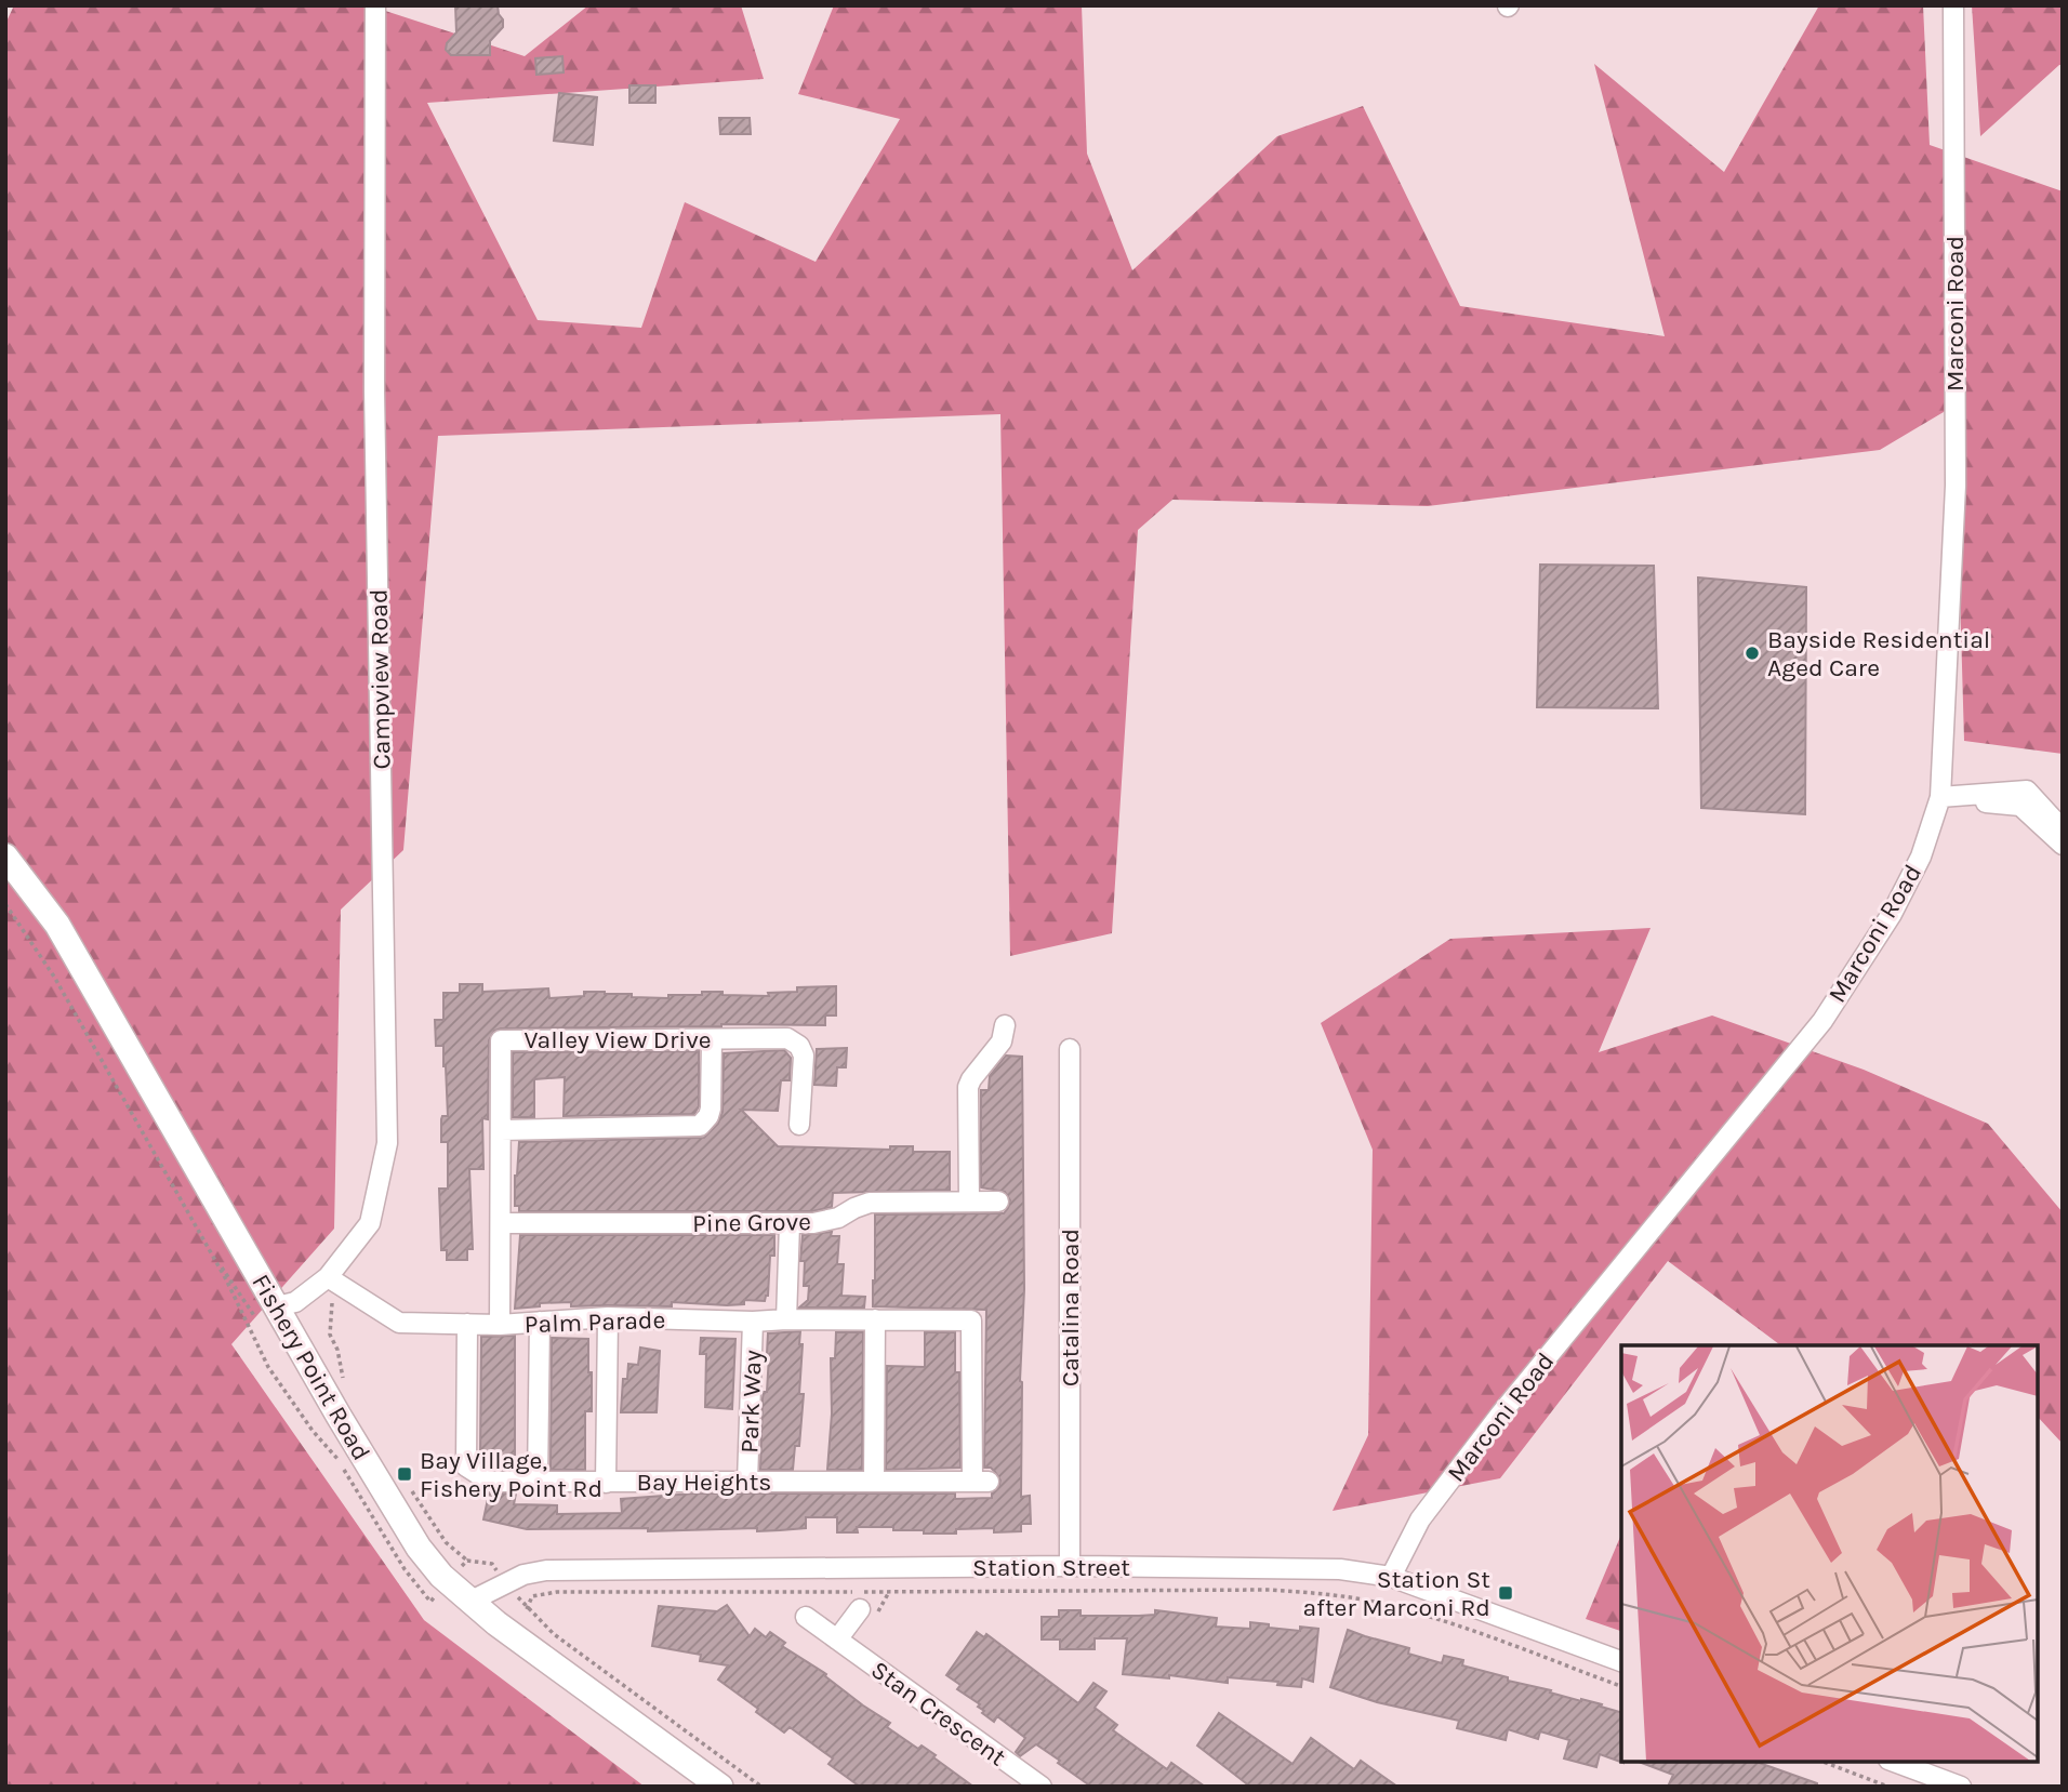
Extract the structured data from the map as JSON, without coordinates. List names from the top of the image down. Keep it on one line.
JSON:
{"streets":{"main road":["Fishery Point Road"],"street":["Marconi Road","Campview Road","Valley View Drive","Pine Grove","Catalina Road","Palm Parade","Park Way","Bay Heights","Station Street","Stan Crescent"]},"crossings":[["Marconi Road","Station Street"],["Campview Road","Palm Parade"],["Campview Road","Fishery Point Road"],["Valley View Drive","Pine Grove"],["Valley View Drive","Palm Parade"],["Catalina Road","Station Street"],["Palm Parade","Park Way"],["Palm Parade","Bay Heights"],["Fishery Point Road","Station Street"],["Park Way","Bay Heights"]],"places":{"other":["Bayside Residential Aged Care"],"transit":["Bay Village, Fishery Point Rd","Station St after Marconi Rd"]}}
